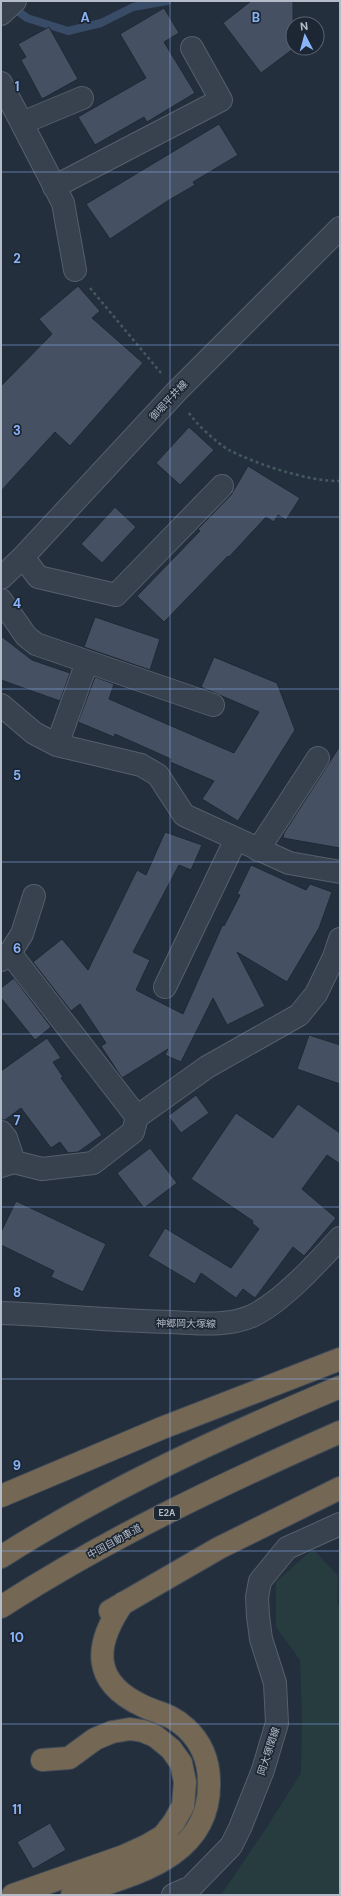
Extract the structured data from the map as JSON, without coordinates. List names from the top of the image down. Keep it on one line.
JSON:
{"streets":{"highway":["E2A","中国自動車道"],"street":["御堀平井線","神郷岡大塚線","岡大塚閏線"]},"north":"top","grid":{"columns":["A","B"],"rows":["1","2","3","4","5","6","7","8","9","10","11"]}}
